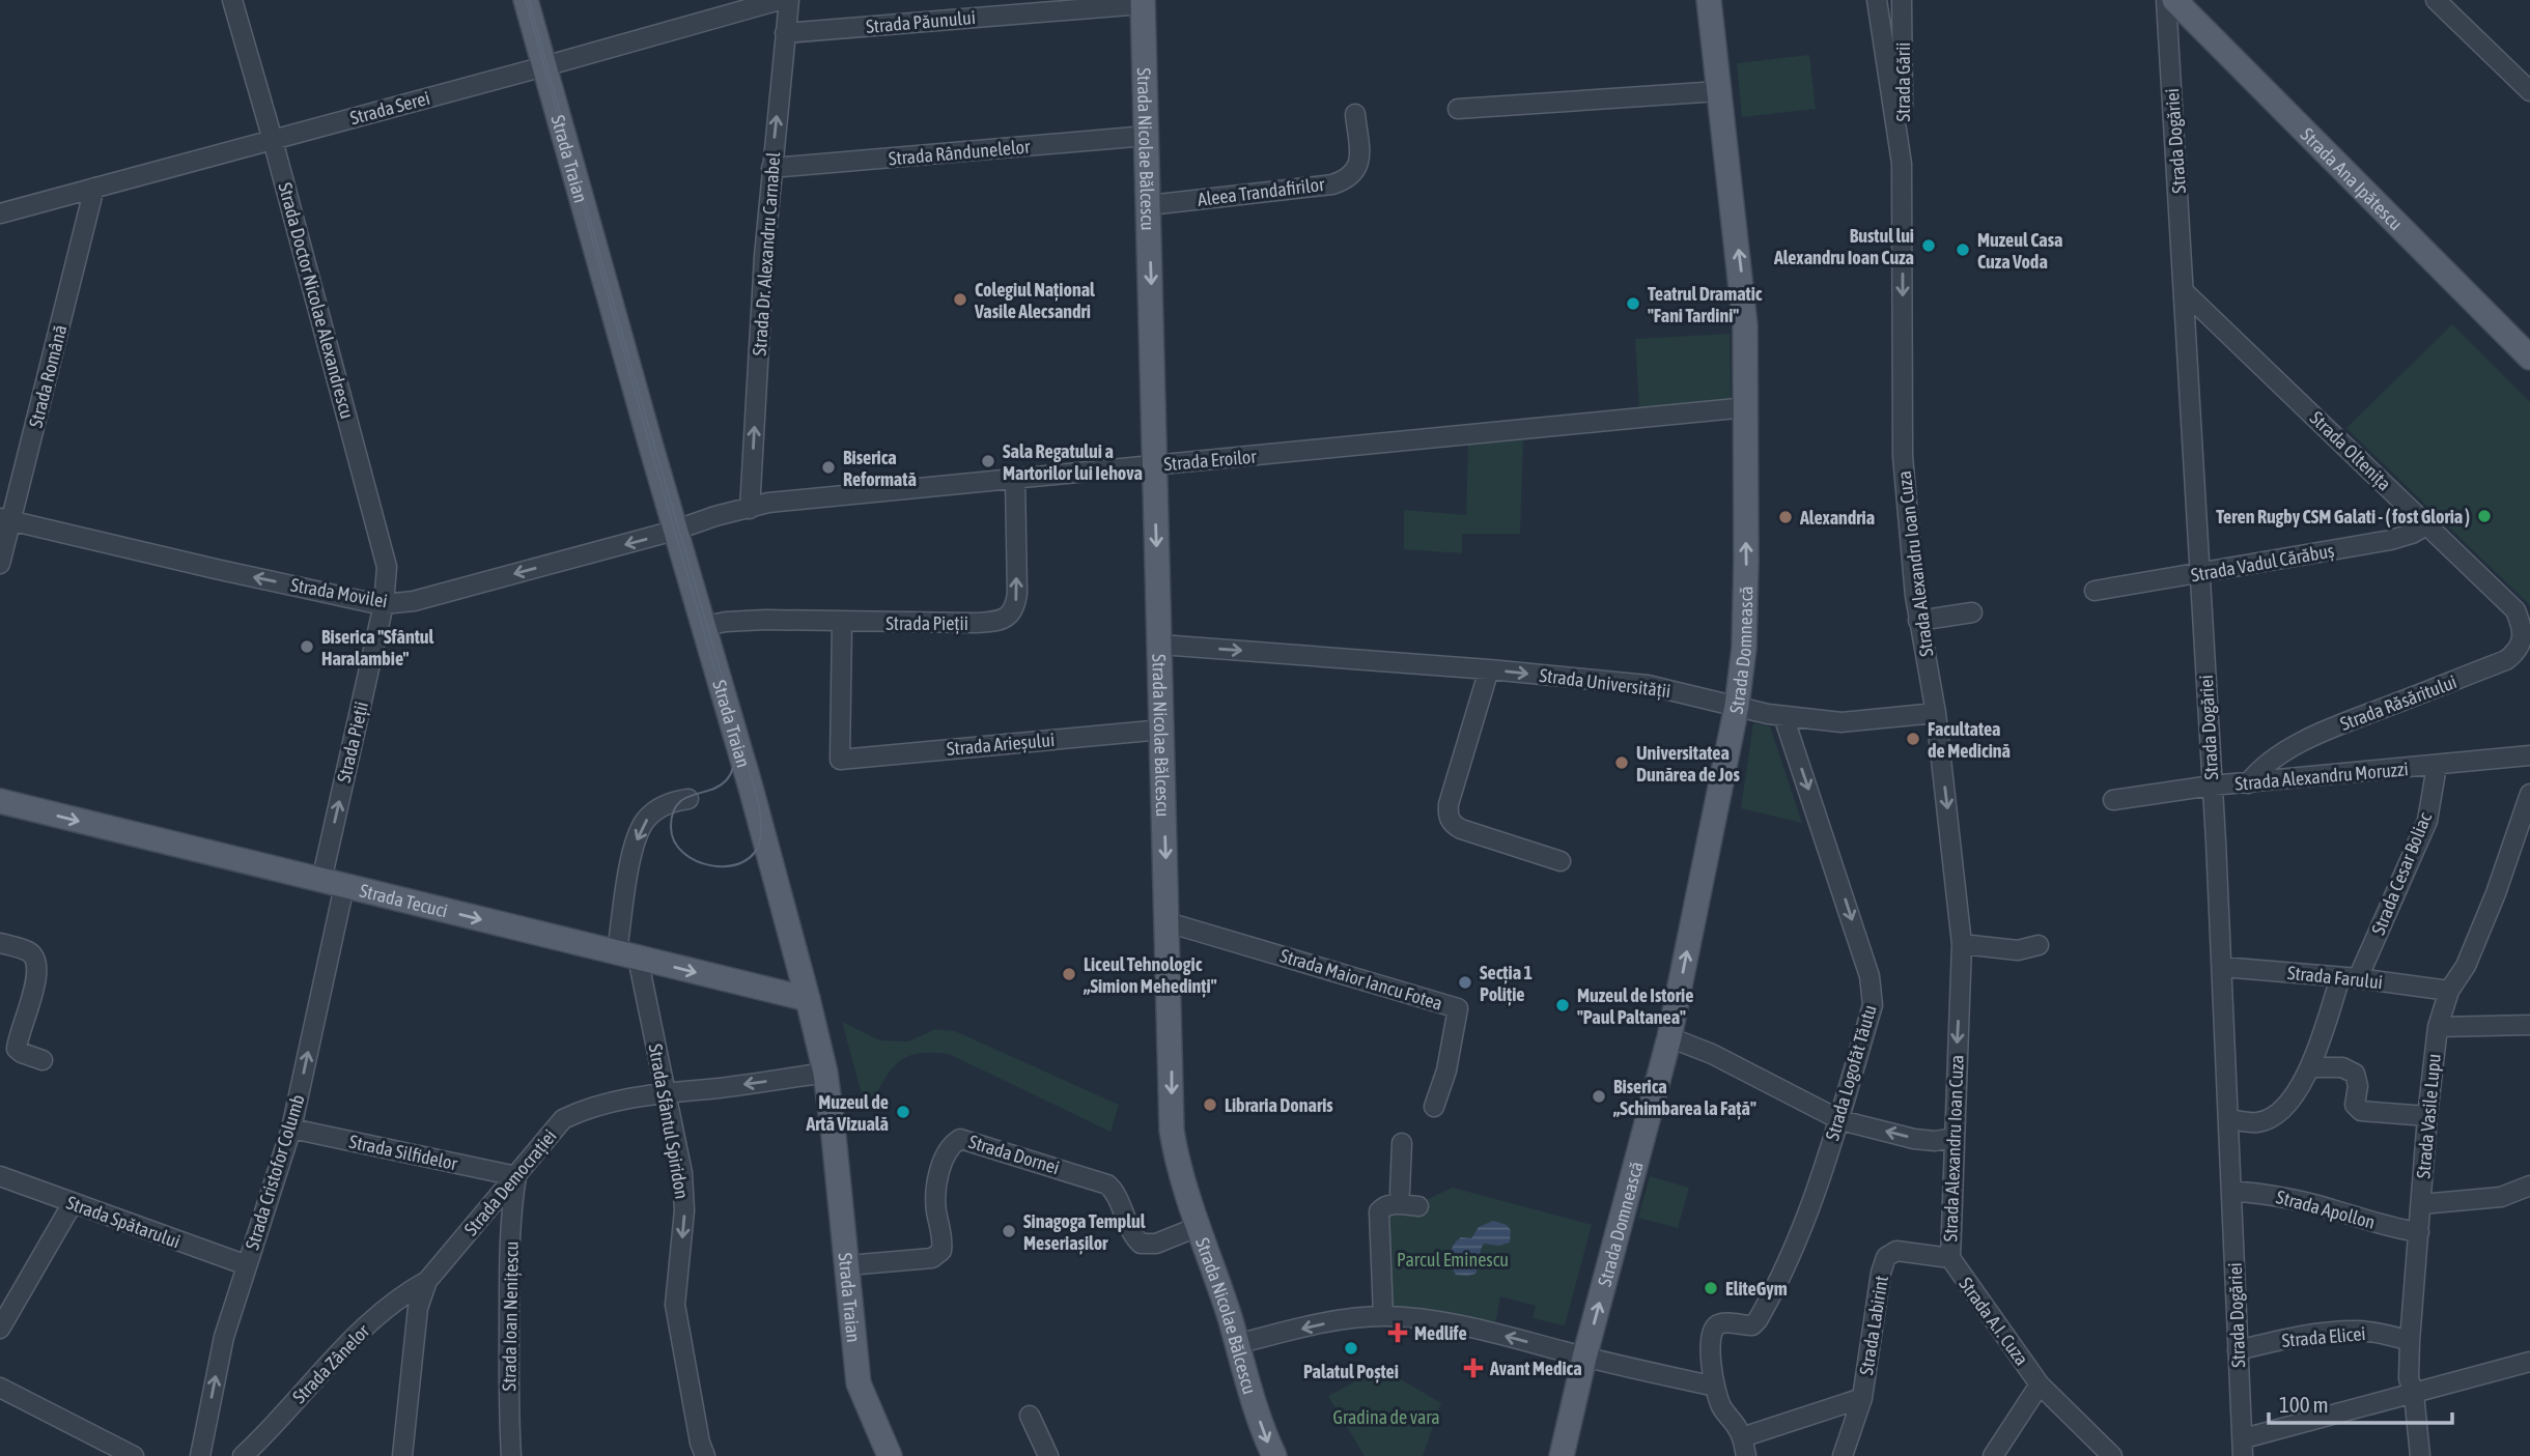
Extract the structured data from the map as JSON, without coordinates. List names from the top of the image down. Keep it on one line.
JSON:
{"streets":{"main road":["Strada Nicolae Bălcescu","Strada Traian","Strada Ana Ipătescu","Strada Domnească","Strada Tecuci"],"street":["Strada Păunului","Strada Gării","Strada Serei","Strada Dogăriei","Strada Rândunelelor","Aleea Trandafirilor","Strada Dr. Alexandru Carnabel","Strada Doctor Nicolae Alexandrescu","Strada Română","Strada Oltenița","Strada Eroilor","Strada Vadul Cărăbuș","Strada Alexandru Ioan Cuza","Strada Movilei","Strada Pieții","Strada Universității","Strada Răsăritului","Strada Arieșului","Strada Alexandru Moruzzi","Strada Cesar Boliac","Strada Farului","Strada Maior Iancu Fotea","Strada Logofăt Tăutu","Strada Vasile Lupu","Strada Sfântul Spiridon","Strada Silfidelor","Strada Dornei","Strada Cristofor Columb","Strada Democrației","Strada Apollon","Strada Spătarului","Strada Ioan Nenițescu","Strada A.I. Cuza","Strada Labirint","Strada Elicei","Strada Zânelor"]},"crossings":[["Strada Păunului","Strada Nicolae Bălcescu"],["Strada Păunului","Strada Dr. Alexandru Carnabel"],["Strada Gării","Strada Alexandru Ioan Cuza"],["Strada Serei","Strada Traian"],["Strada Serei","Strada Doctor Nicolae Alexandrescu"],["Strada Serei","Strada Română"],["Strada Dogăriei","Strada Oltenița"],["Strada Dogăriei","Strada Vadul Cărăbuș"],["Strada Dogăriei","Strada Alexandru Moruzzi"],["Strada Dogăriei","Strada Cesar Boliac"],["Strada Dogăriei","Strada Farului"],["Strada Dogăriei","Strada Apollon"],["Strada Dogăriei","Strada Elicei"],["Strada Nicolae Bălcescu","Strada Rândunelelor"],["Strada Nicolae Bălcescu","Aleea Trandafirilor"],["Strada Nicolae Bălcescu","Strada Eroilor"],["Strada Nicolae Bălcescu","Strada Universității"],["Strada Nicolae Bălcescu","Strada Arieșului"],["Strada Nicolae Bălcescu","Strada Maior Iancu Fotea"],["Strada Nicolae Bălcescu","Strada Dornei"],["Strada Rândunelelor","Strada Dr. Alexandru Carnabel"],["Strada Traian","Strada Eroilor"],["Strada Traian","Strada Movilei"],["Strada Traian","Strada Pieții"],["Strada Traian","Strada Tecuci"],["Strada Traian","Strada Dornei"],["Strada Traian","Strada Democrației"],["Strada Dr. Alexandru Carnabel","Strada Eroilor"],["Strada Doctor Nicolae Alexandrescu","Strada Movilei"],["Strada Doctor Nicolae Alexandrescu","Strada Pieții"],["Strada Română","Strada Movilei"],["Strada Oltenița","Strada Vadul Cărăbuș"],["Strada Oltenița","Strada Răsăritului"],["Strada Eroilor","Strada Movilei"],["Strada Eroilor","Strada Pieții"],["Strada Eroilor","Strada Domnească"],["Strada Alexandru Ioan Cuza","Strada Universității"],["Strada Alexandru Ioan Cuza","Strada A.I. Cuza"],["Strada Alexandru Ioan Cuza","Strada Labirint"],["Strada Movilei","Strada Pieții"],["Strada Pieții","Strada Arieșului"],["Strada Pieții","Strada Tecuci"],["Strada Pieții","Strada Cristofor Columb"],["Strada Domnească","Strada Universității"],["Strada Universității","Strada Logofăt Tăutu"],["Strada Răsăritului","Strada Alexandru Moruzzi"],["Strada Alexandru Moruzzi","Strada Cesar Boliac"],["Strada Cesar Boliac","Strada Farului"],["Strada Tecuci","Strada Sfântul Spiridon"],["Strada Tecuci","Strada Cristofor Columb"],["Strada Farului","Strada Vasile Lupu"],["Strada Vasile Lupu","Strada Apollon"],["Strada Vasile Lupu","Strada Elicei"],["Strada Sfântul Spiridon","Strada Democrației"],["Strada Silfidelor","Strada Cristofor Columb"],["Strada Silfidelor","Strada Democrației"],["Strada Silfidelor","Strada Ioan Nenițescu"],["Strada Cristofor Columb","Strada Spătarului"],["Strada Democrației","Strada Ioan Nenițescu"],["Strada Democrației","Strada Zânelor"],["Strada A.I. Cuza","Strada Labirint"]],"one_way":["Strada Nicolae Bălcescu","Strada Dr. Alexandru Carnabel","Strada Alexandru Ioan Cuza","Strada Movilei","Strada Pieții","Strada Domnească","Strada Universității","Strada Tecuci","Strada Logofăt Tăutu","Strada Sfântul Spiridon","Strada Cristofor Columb"],"parks":["Parcul Eminescu","Gradina de vara"],"places":{"other":["Bustul lui Alexandru Ioan Cuza","Muzeul Casa Cuza Voda","Colegiul Național Vasile Alecsandri","Teatrul Dramatic \"Fani Tardini\"","Sala Regatului a Martorilor lui Iehova","Biserica Reformată","Teren Rugby CSM Galati - ( fost Gloria )","Alexandria","Biserica \"Sfântul Haralambie\"","Facultatea de Medicină","Universitatea Dunărea de Jos","Liceul Tehnologic ,,Simion Mehedinți\"","Secția 1 Poliție","Muzeul de Istorie \"Paul Paltanea\"","Biserica „Schimbarea la Față\"","Libraria Donaris","Muzeul de Artă Vizuală","Sinagoga Templul Meseriașilor","EliteGym","Palatul Poștei"],"health":["Medlife","Avant Medica"]},"scale_bar":"100 m"}
